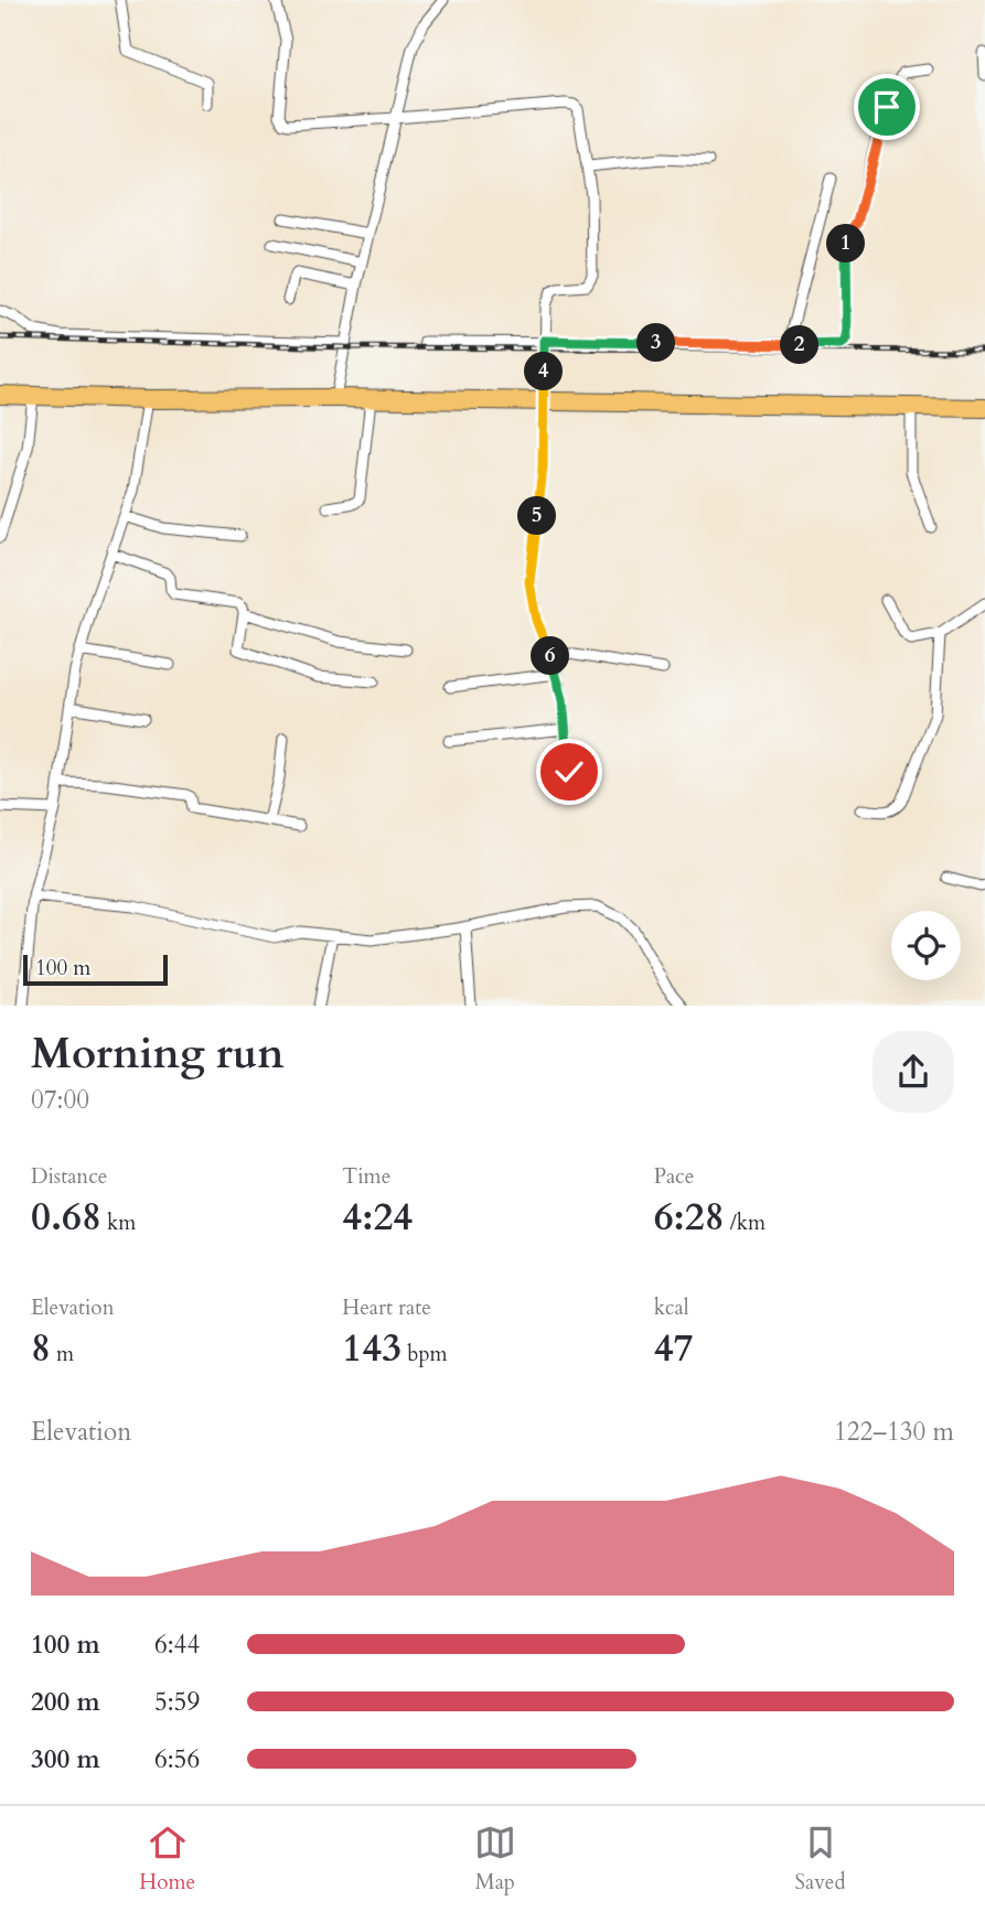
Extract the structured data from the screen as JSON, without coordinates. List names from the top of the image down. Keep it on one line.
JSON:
{"scale_bar":"100 m","page":{"pins":["1","3","2","4","5","6"],"scale":"100 m","heading":["Morning run","07:00"],"stats":[["Distance","0.68 km"],["Time","4:24"],["Pace","6:28 /km"],["Elevation","8 m"],["Heart rate","143 bpm"],["kcal","47"]],"chart":["Elevation","122–130 m"],"list":[{"name":"100 m","note":"6:44"},{"name":"200 m","note":"5:59"},{"name":"300 m","note":"6:56"}],"tabs":["Home","Map","Saved"]}}
